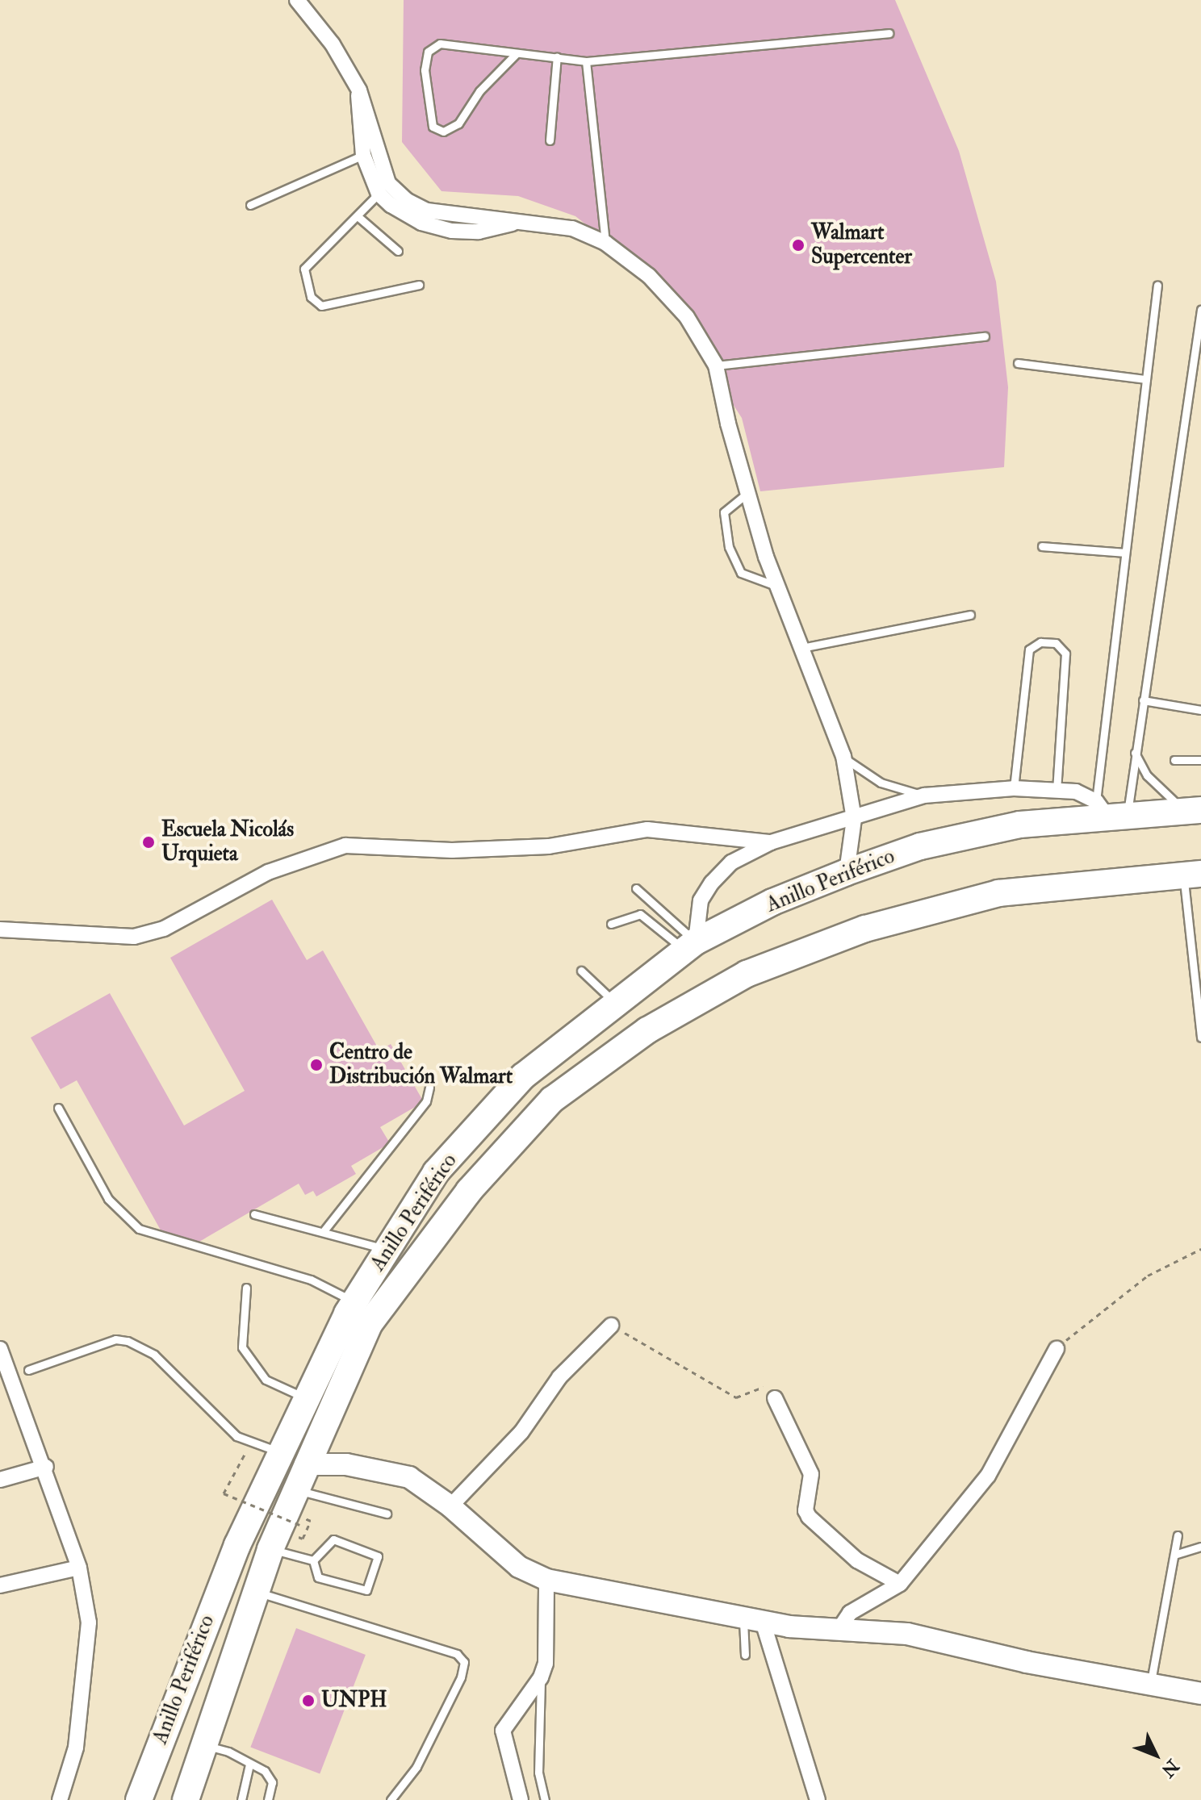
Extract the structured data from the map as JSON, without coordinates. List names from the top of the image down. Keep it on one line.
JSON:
{"streets":{"highway":["Anillo Periférico"]},"places":["Walmart Supercenter","Escuela Nicolás Urquieta","Centro de Distribución Walmart","UNPH"],"north":"bottom right"}
